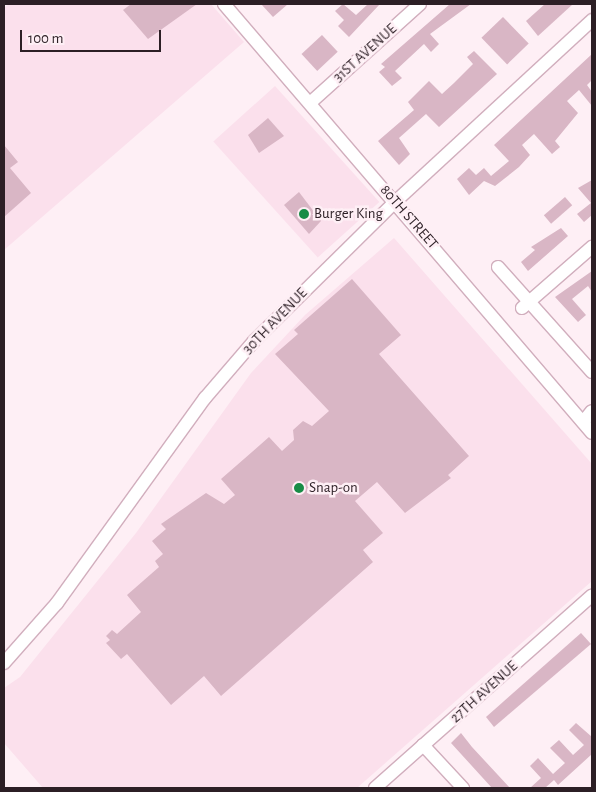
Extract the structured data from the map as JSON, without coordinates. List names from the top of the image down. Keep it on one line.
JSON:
{"streets":{"street":["31ST AVENUE","80TH STREET","30TH AVENUE","27TH AVENUE"]},"crossings":[["31ST AVENUE","80TH STREET"],["80TH STREET","30TH AVENUE"]],"places":["Burger King","Snap-on"],"scale_bar":"100 m"}
